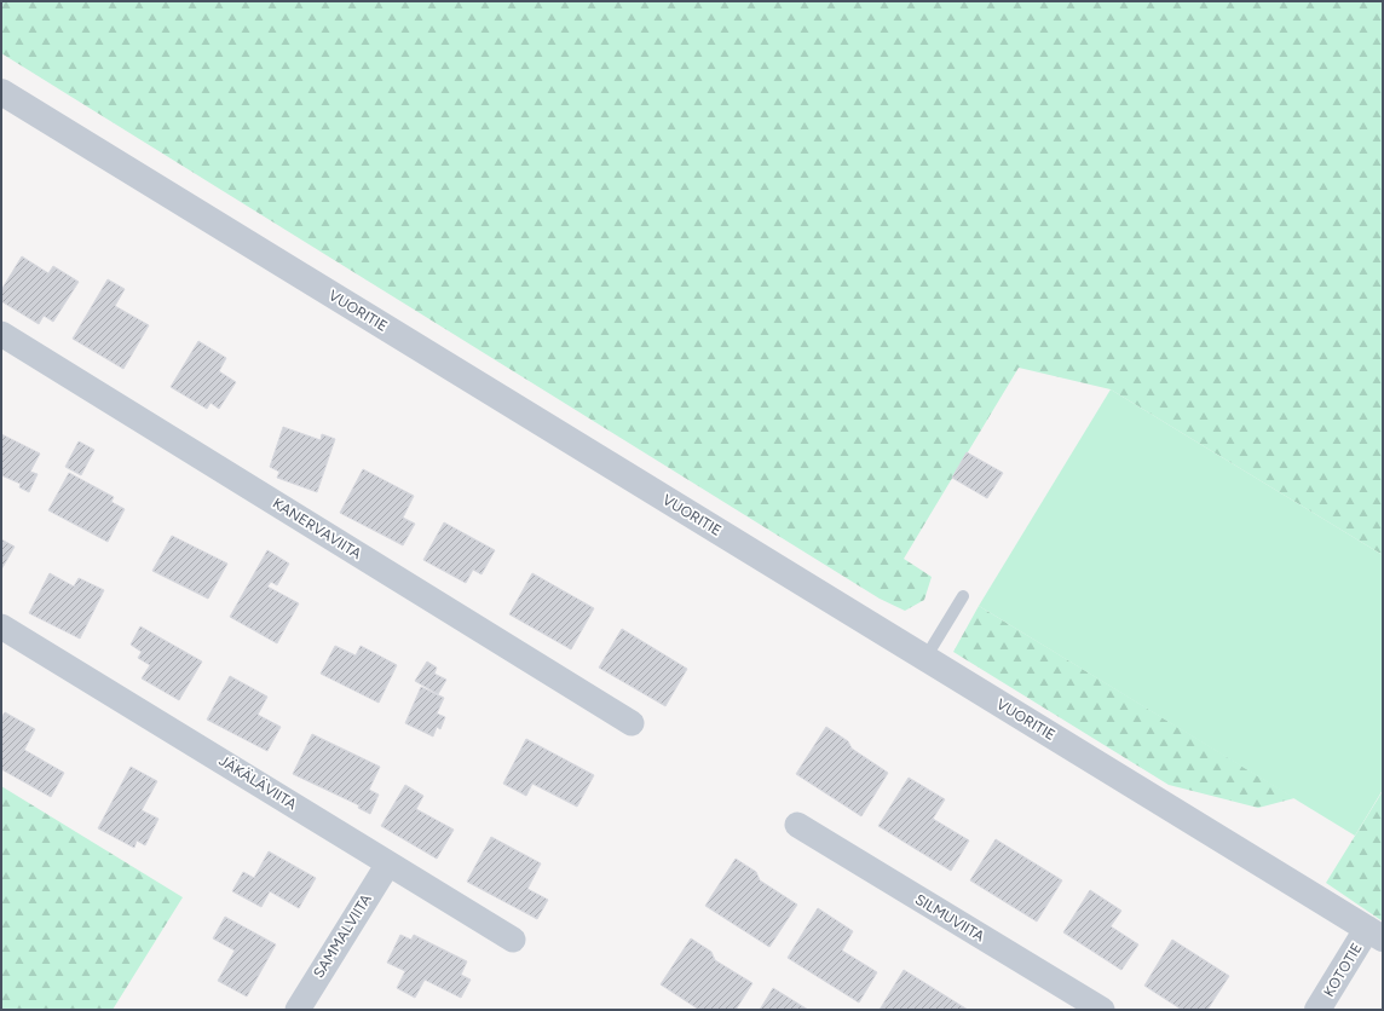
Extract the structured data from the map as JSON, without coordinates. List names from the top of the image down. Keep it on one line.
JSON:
{"streets":{"street":["VUORITIE","KANERVAVIITA","JÄKÄLÄVIITA","SILMUVIITA","SAMMALVIITA","KOTOTIE"]},"crossings":[["VUORITIE","KOTOTIE"],["JÄKÄLÄVIITA","SAMMALVIITA"]]}
